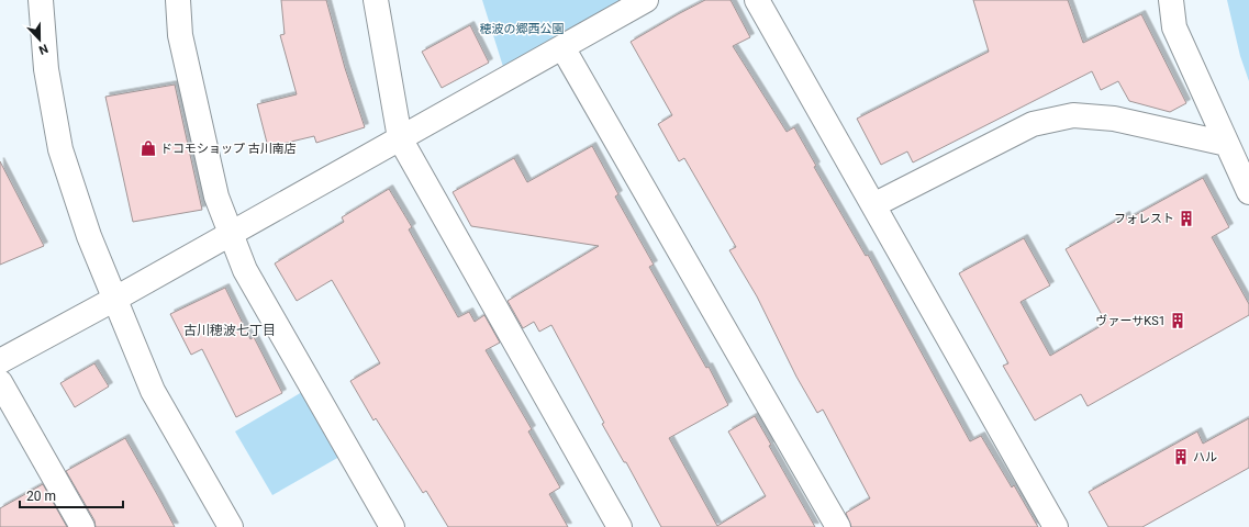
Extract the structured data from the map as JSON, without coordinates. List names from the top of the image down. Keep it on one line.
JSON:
{"districts":["古川穂波七丁目"],"parks":["穂波の郷西公園"],"places":{"shop":["ドコモショップ 古川南店"],"building":["フォレスト","ヴァーサKS1","ハル"]},"scale_bar":"20 m","north":"bottom"}
